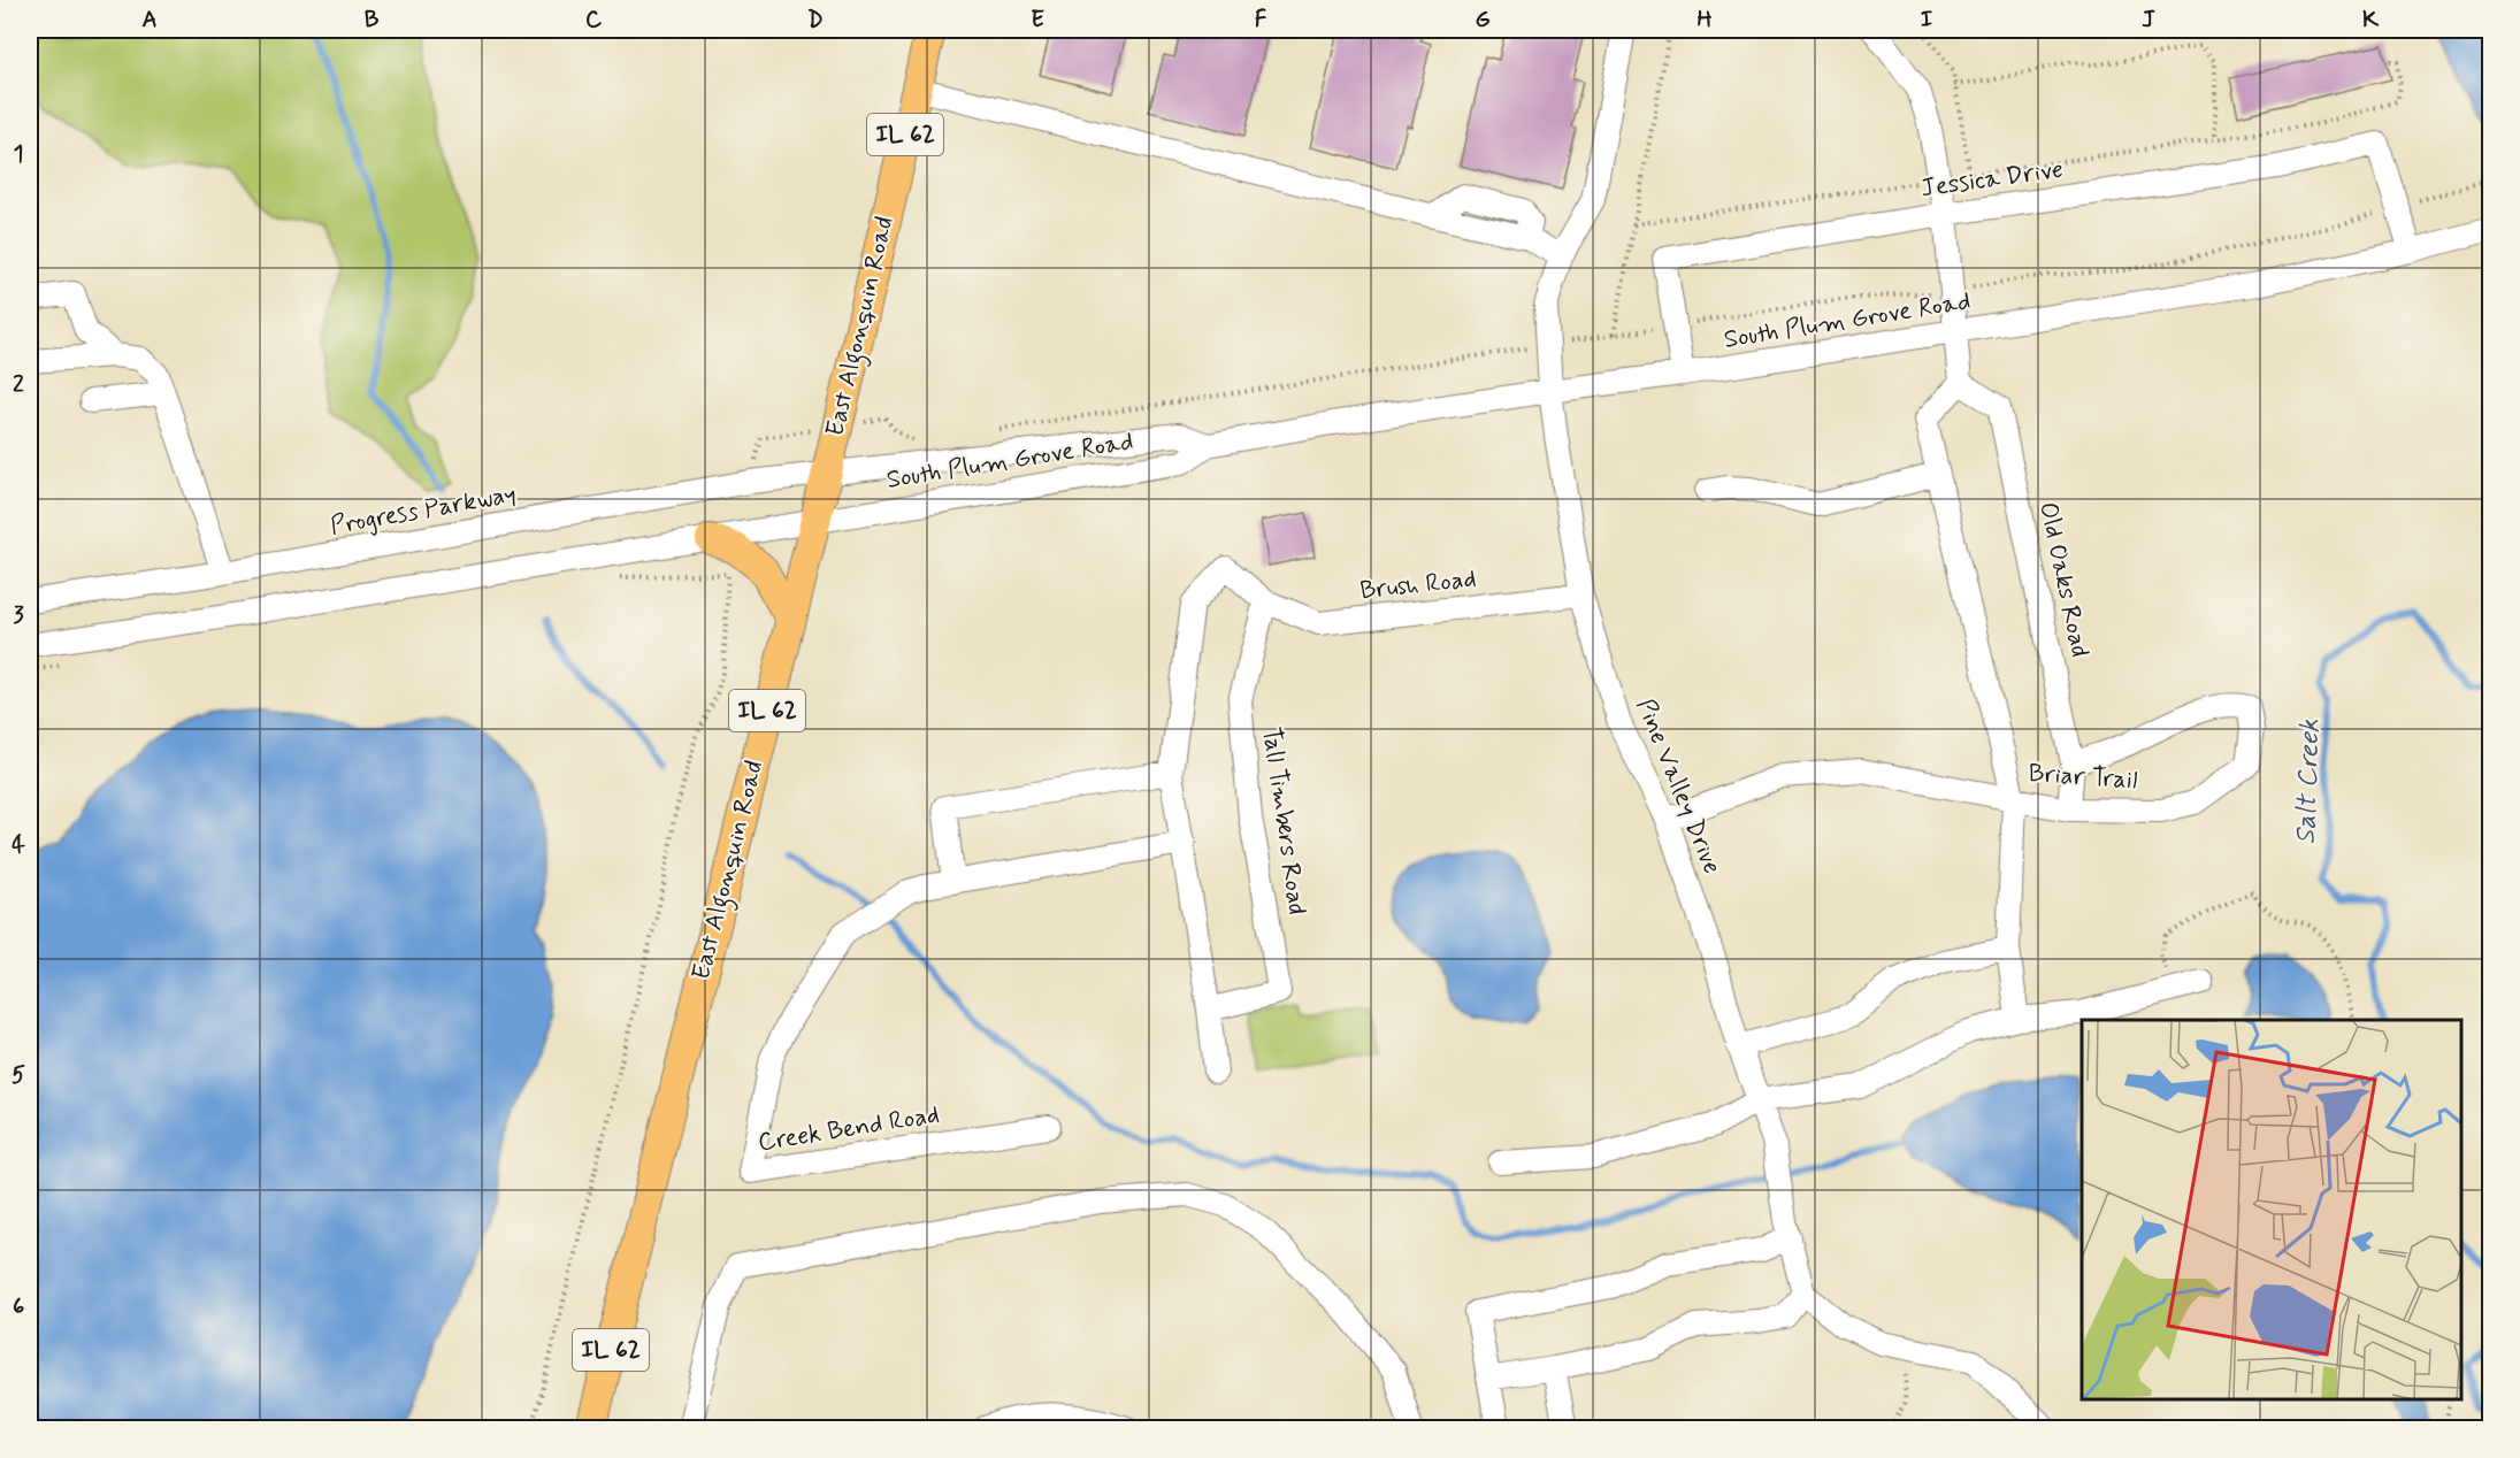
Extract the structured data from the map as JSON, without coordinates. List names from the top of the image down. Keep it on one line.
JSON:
{"streets":{"main road":["IL 62","East Algonquin Road"],"street":["Jessica Drive","South Plum Grove Road","Progress Parkway","Old Oaks Road","Brush Road","Briar Trail","Pine Valley Drive","Tall Timbers Road","Creek Bend Road"]},"crossings":[["Jessica Drive","South Plum Grove Road"],["South Plum Grove Road","East Algonquin Road"],["South Plum Grove Road","Progress Parkway"],["South Plum Grove Road","Pine Valley Drive"],["East Algonquin Road","Progress Parkway"],["Old Oaks Road","Briar Trail"],["Brush Road","Pine Valley Drive"],["Brush Road","Tall Timbers Road"],["Briar Trail","Pine Valley Drive"]],"water":["Salt Creek"],"grid":{"columns":["A","B","C","D","E","F","G","H","I","J","K"],"rows":["1","2","3","4","5","6"]}}
